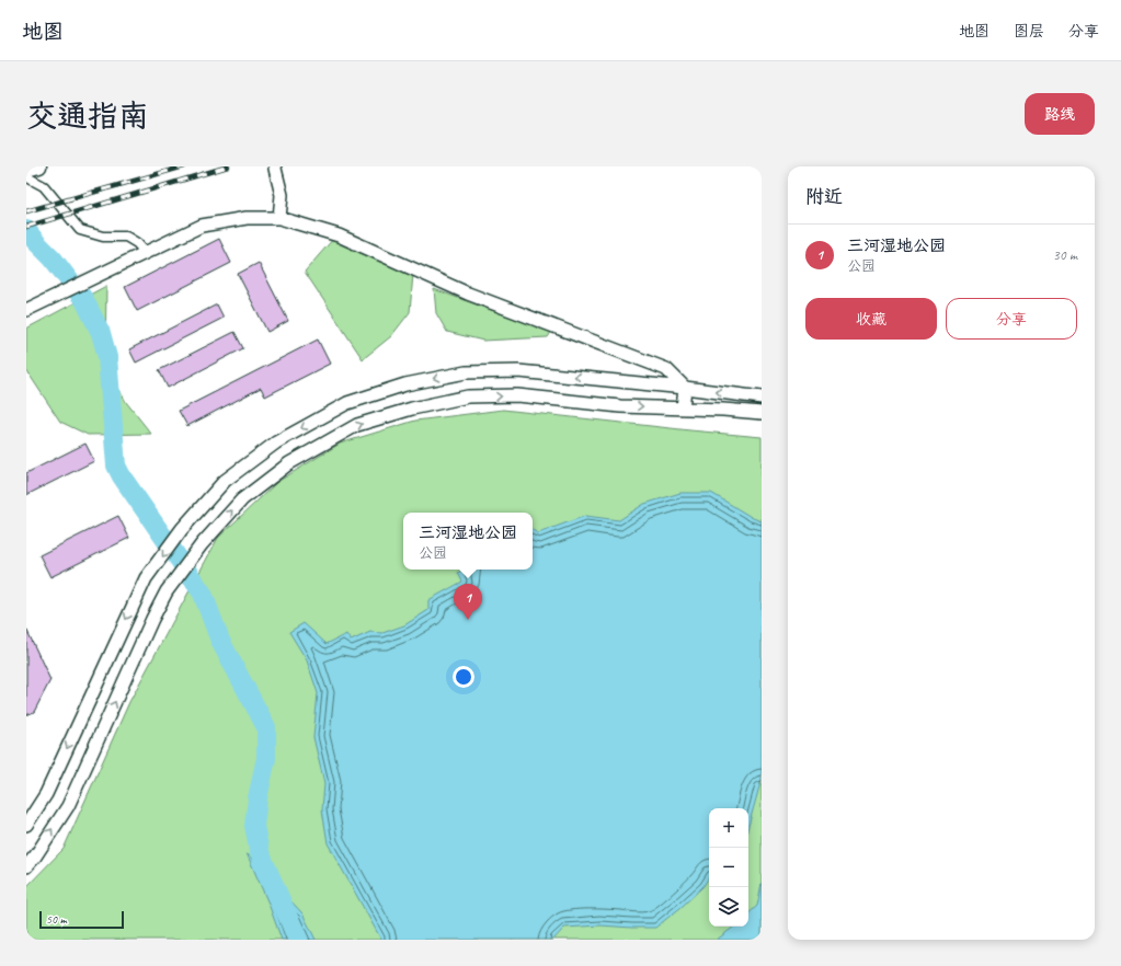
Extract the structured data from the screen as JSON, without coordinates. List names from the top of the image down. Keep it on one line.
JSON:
{"scale_bar":"50 m","page":{"header":"地图","nav":["地图","图层","分享"],"buttons":["路线",["收藏","分享"]],"title":"交通指南","heading":"附近","list":[{"mark":"1","name":"三河湿地公园","note":"公园","value":"30 m"}],"popup":["三河湿地公园","公园"],"pins":"1","map_buttons":["+","−"],"scale":"50 m"}}
